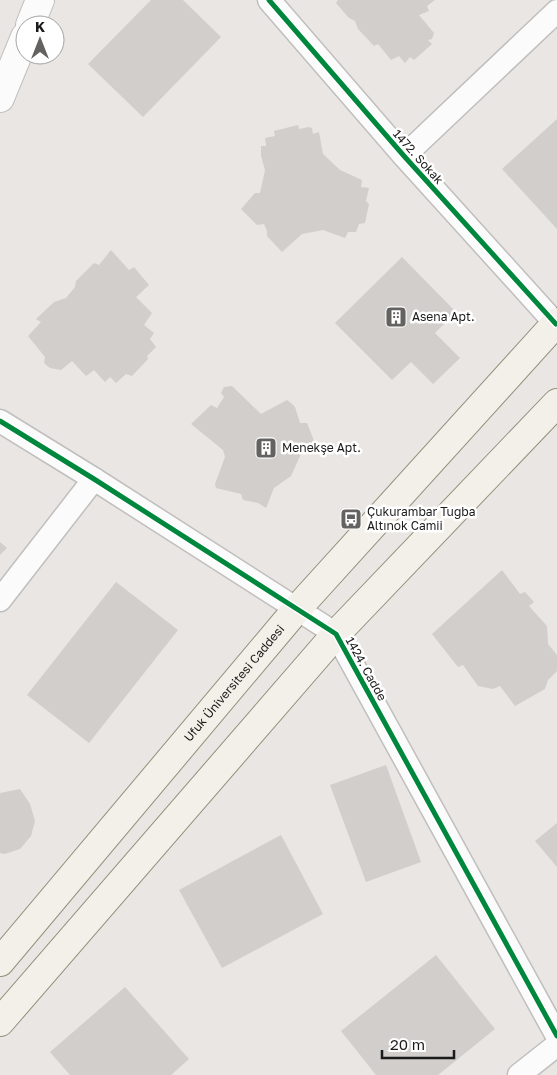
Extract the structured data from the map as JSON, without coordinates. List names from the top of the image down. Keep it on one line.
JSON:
{"streets":{"main road":["Ufuk Üniversitesi Caddesi"],"street":["1472. Sokak","1424. Cadde"]},"crossings":[["1472. Sokak","Ufuk Üniversitesi Caddesi"],["1424. Cadde","Ufuk Üniversitesi Caddesi"]],"places":{"building":["Asena Apt.","Menekşe Apt."],"bus stop":["Çukurambar Tuğba Altınok Camii"]},"scale_bar":"20 m","north":"top"}
